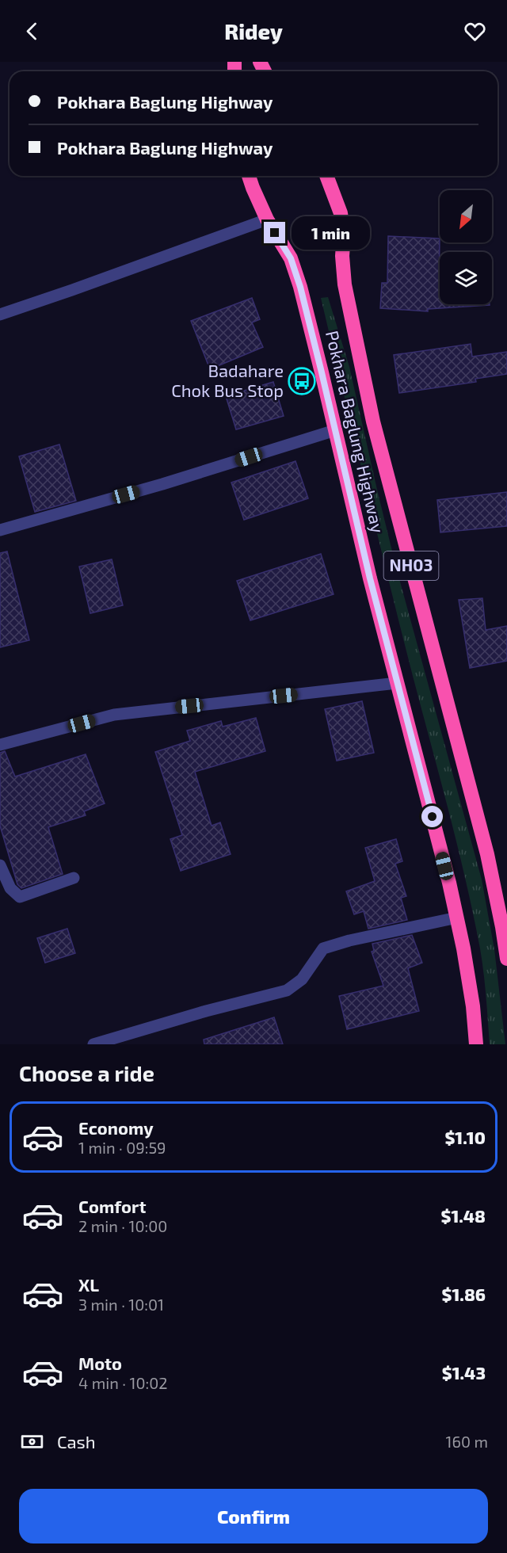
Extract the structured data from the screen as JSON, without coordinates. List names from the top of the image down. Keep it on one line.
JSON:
{"streets":{"highway":["Pokhara Baglung Highway","NH03"]},"places":{"bus stop":["Badahare Chok Bus Stop"]},"north":"bottom left","page":{"header":"Ridey","banner":["Pokhara Baglung Highway","Pokhara Baglung Highway"],"bubble":"1 min","heading":"Choose a ride","list":[{"name":"Economy","note":"1 min · 09:59","value":"$1.10"},{"name":"Comfort","note":"2 min · 10:00","value":"$1.48"},{"name":"XL","note":"3 min · 10:01","value":"$1.86"},{"name":"Moto","note":"4 min · 10:02","value":"$1.43"}],"pay":["Cash","160 m"],"buttons":"Confirm"}}
